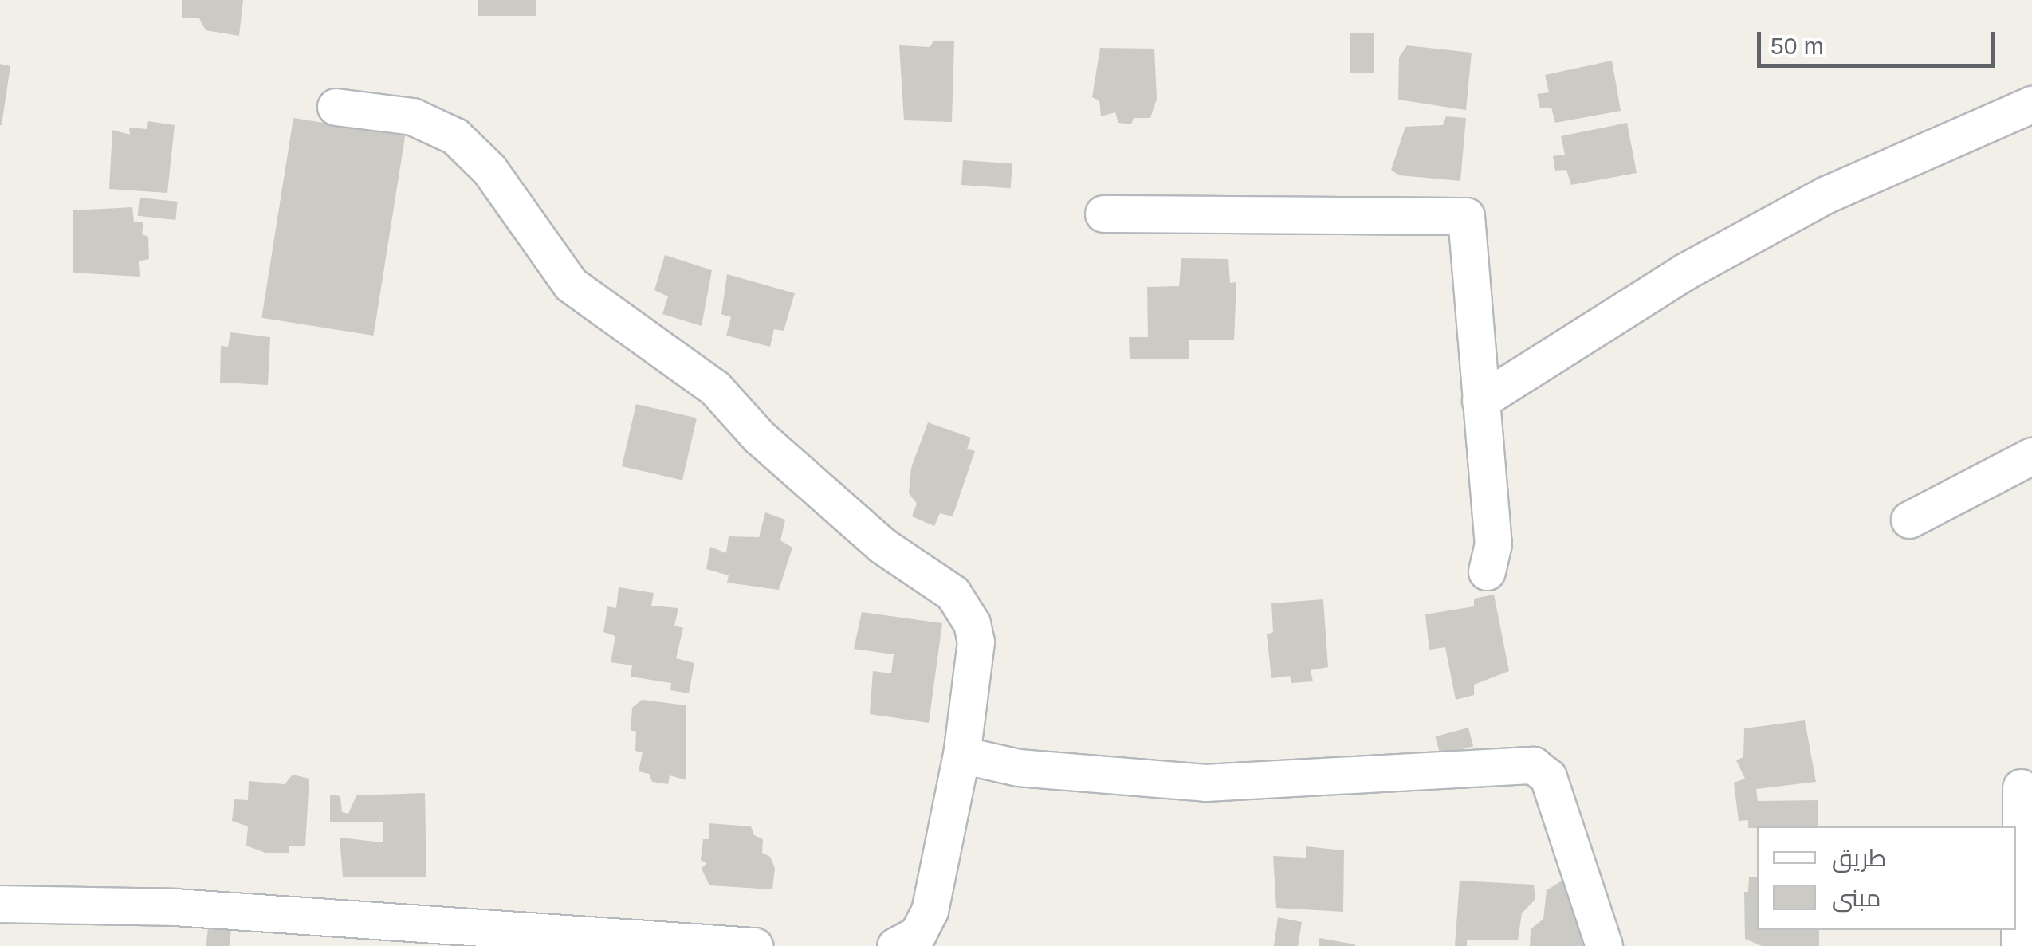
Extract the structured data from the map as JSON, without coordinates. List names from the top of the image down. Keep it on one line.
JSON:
{"legend":["طريق","مبنى"],"scale_bar":"50 m"}
